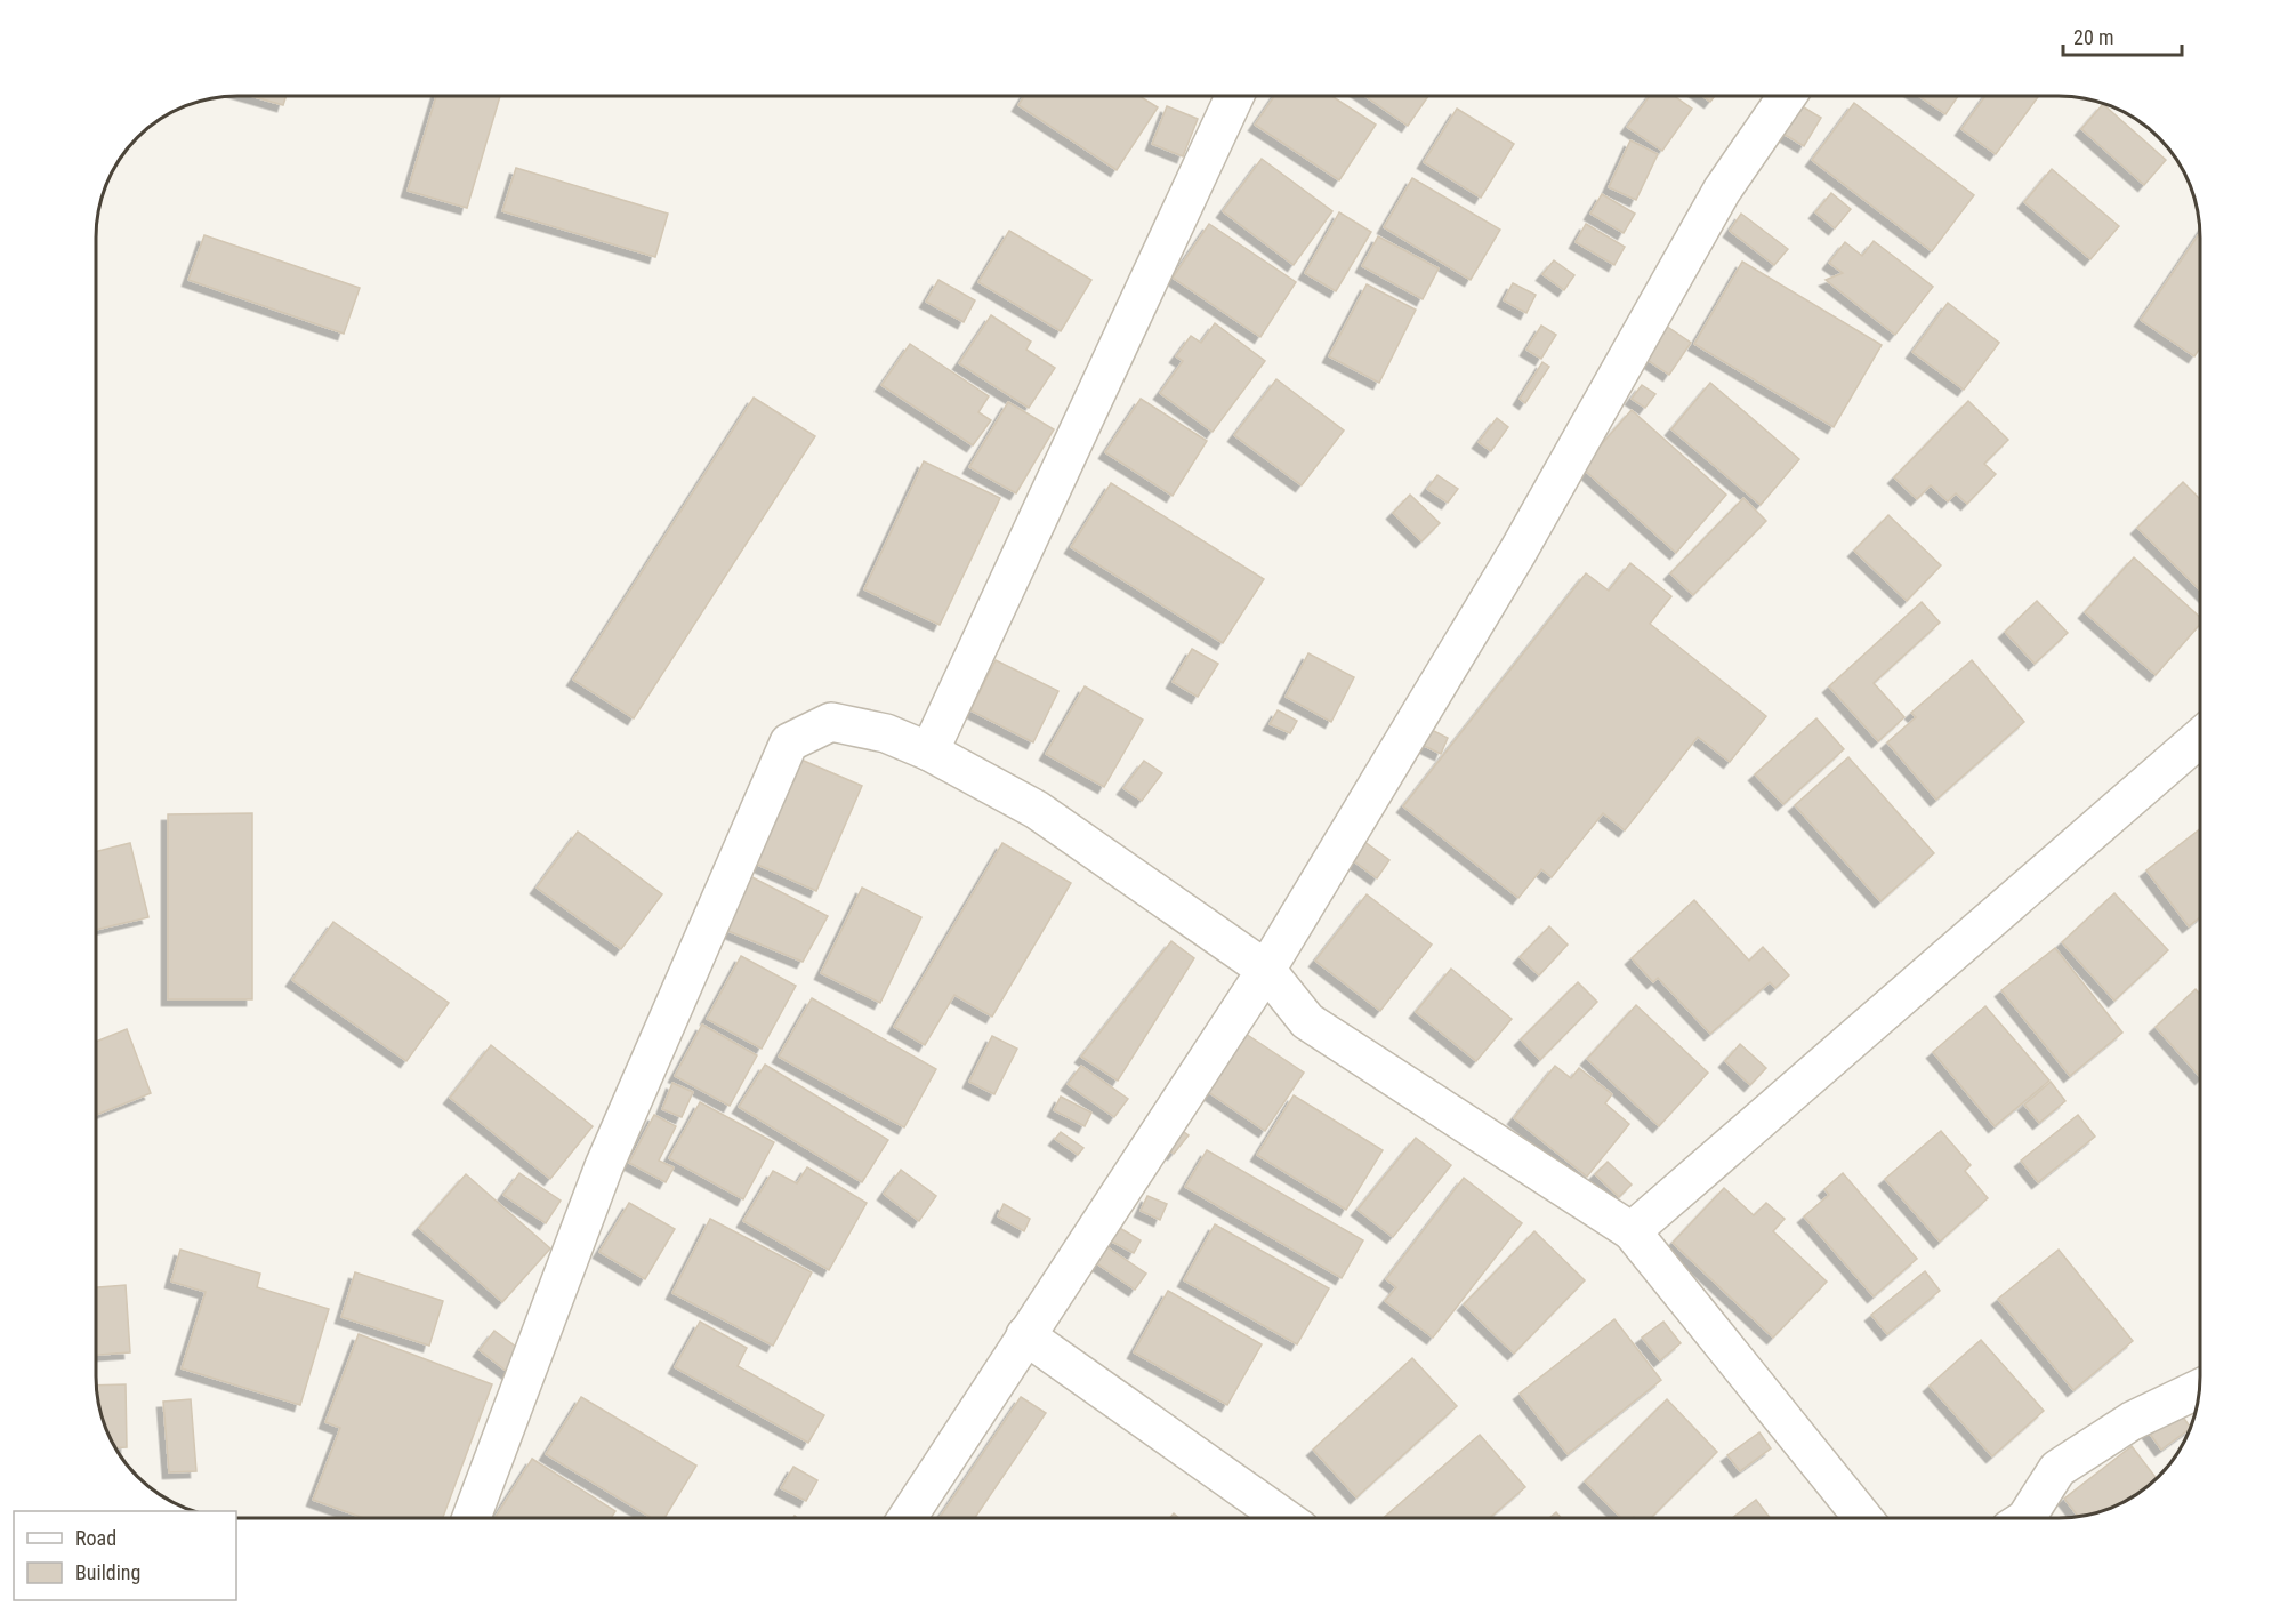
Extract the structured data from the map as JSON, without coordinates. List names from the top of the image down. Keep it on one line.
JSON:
{"legend":["Road","Building"],"scale_bar":"20 m"}
